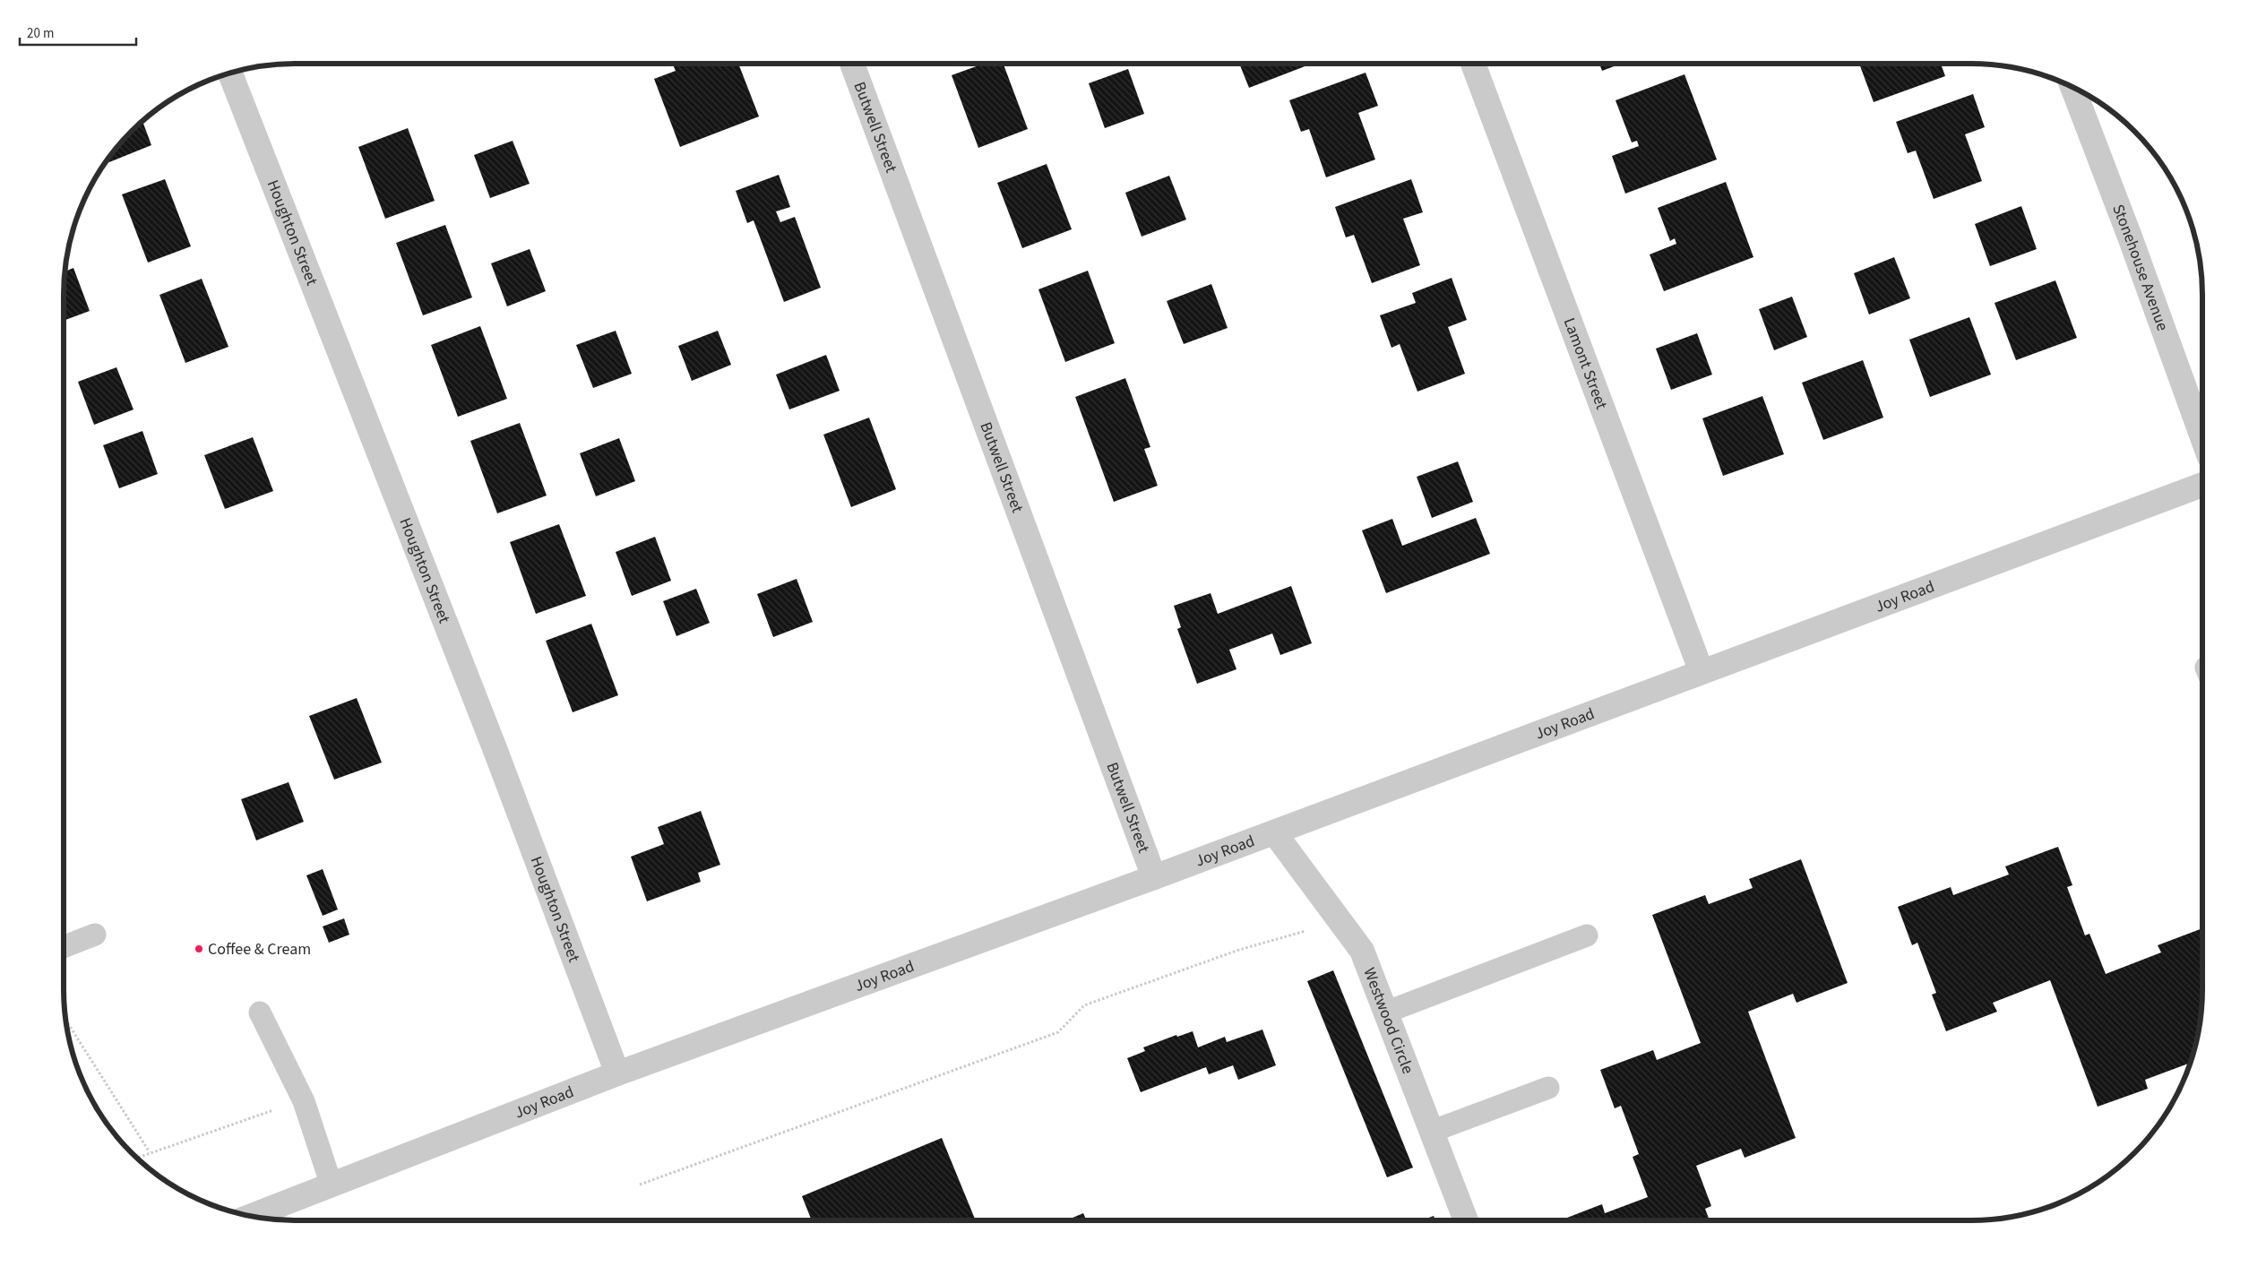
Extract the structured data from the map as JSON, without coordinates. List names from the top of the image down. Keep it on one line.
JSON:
{"streets":{"street":["Butwell Street","Houghton Street","Stonehouse Avenue","Lamont Street","Joy Road","Westwood Circle"]},"crossings":[["Butwell Street","Joy Road"],["Houghton Street","Joy Road"],["Lamont Street","Joy Road"],["Joy Road","Westwood Circle"]],"places":["Coffee & Cream"],"scale_bar":"20 m"}
